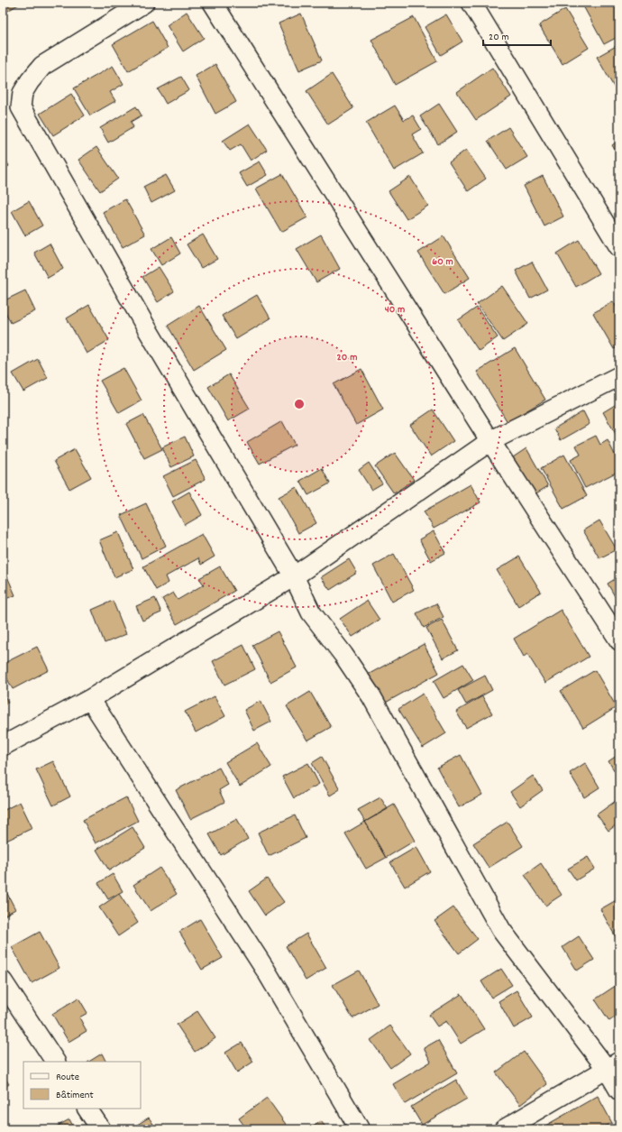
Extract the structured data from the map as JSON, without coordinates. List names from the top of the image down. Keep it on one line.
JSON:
{"legend":["Route","Bâtiment"],"scale_bar":"20 m","rings":["60 m","40 m","20 m"]}
